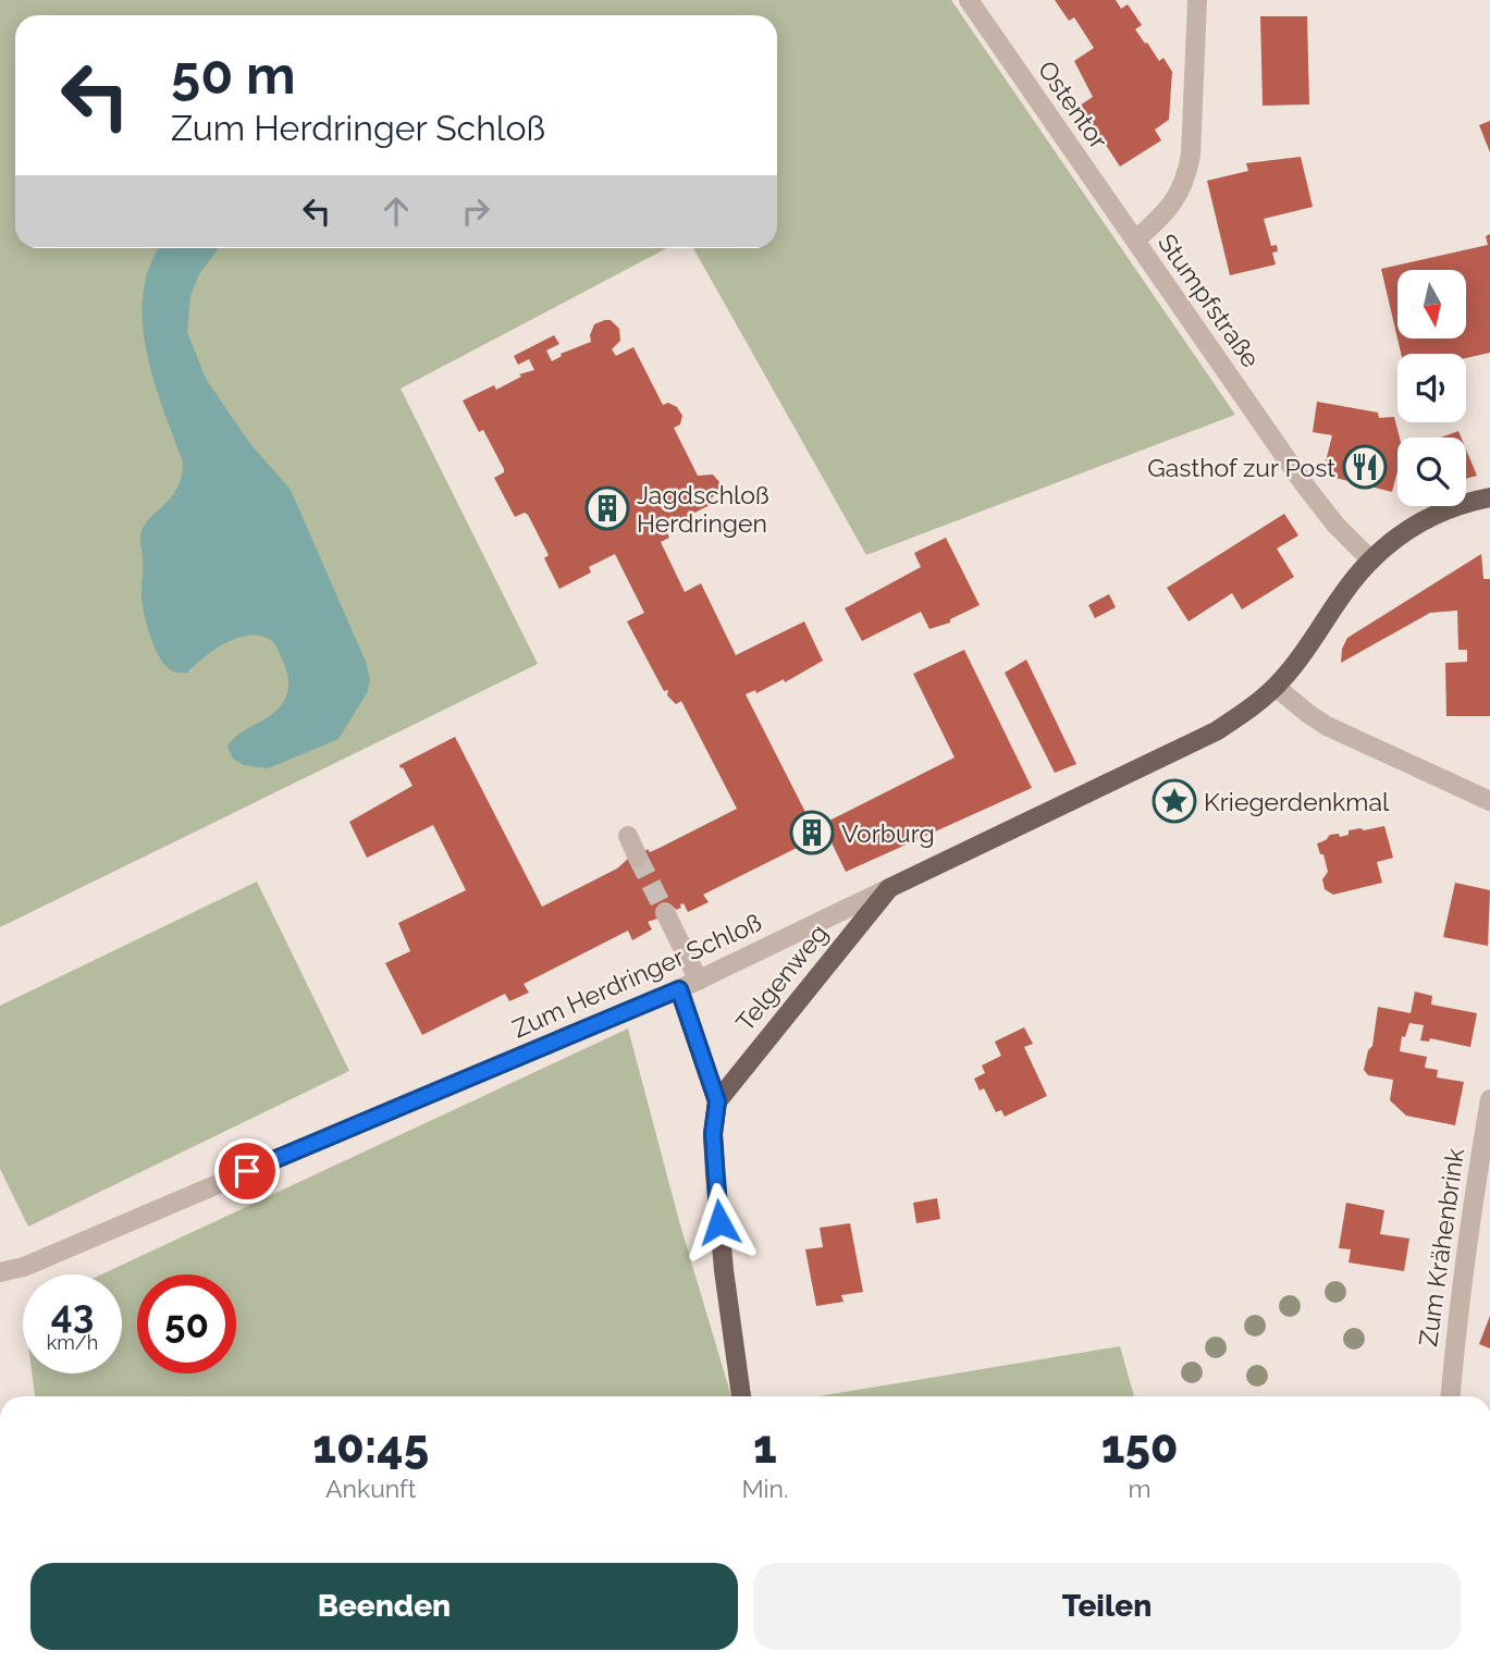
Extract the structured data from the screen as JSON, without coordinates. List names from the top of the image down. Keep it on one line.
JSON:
{"streets":{"main road":["Zum Herdringer Schloß","Telgenweg"],"street":["Ostentor","Stumpfstraße","Zum Krähenbrink"]},"crossings":[["Ostentor","Stumpfstraße"],["Stumpfstraße","Zum Herdringer Schloß"],["Zum Herdringer Schloß","Telgenweg"]],"places":{"restaurant":["Gasthof zur Post"],"building":["Jagdschloß Herdringen","Vorburg"],"place":["Kriegerdenkmal"]},"north":"bottom","page":{"turn":["50 m","Zum Herdringer Schloß"],"speed":"43 km/h","limit":"50","eta":["10:45","Ankunft","1","Min.","150","m"],"buttons":["Beenden","Teilen"]}}
